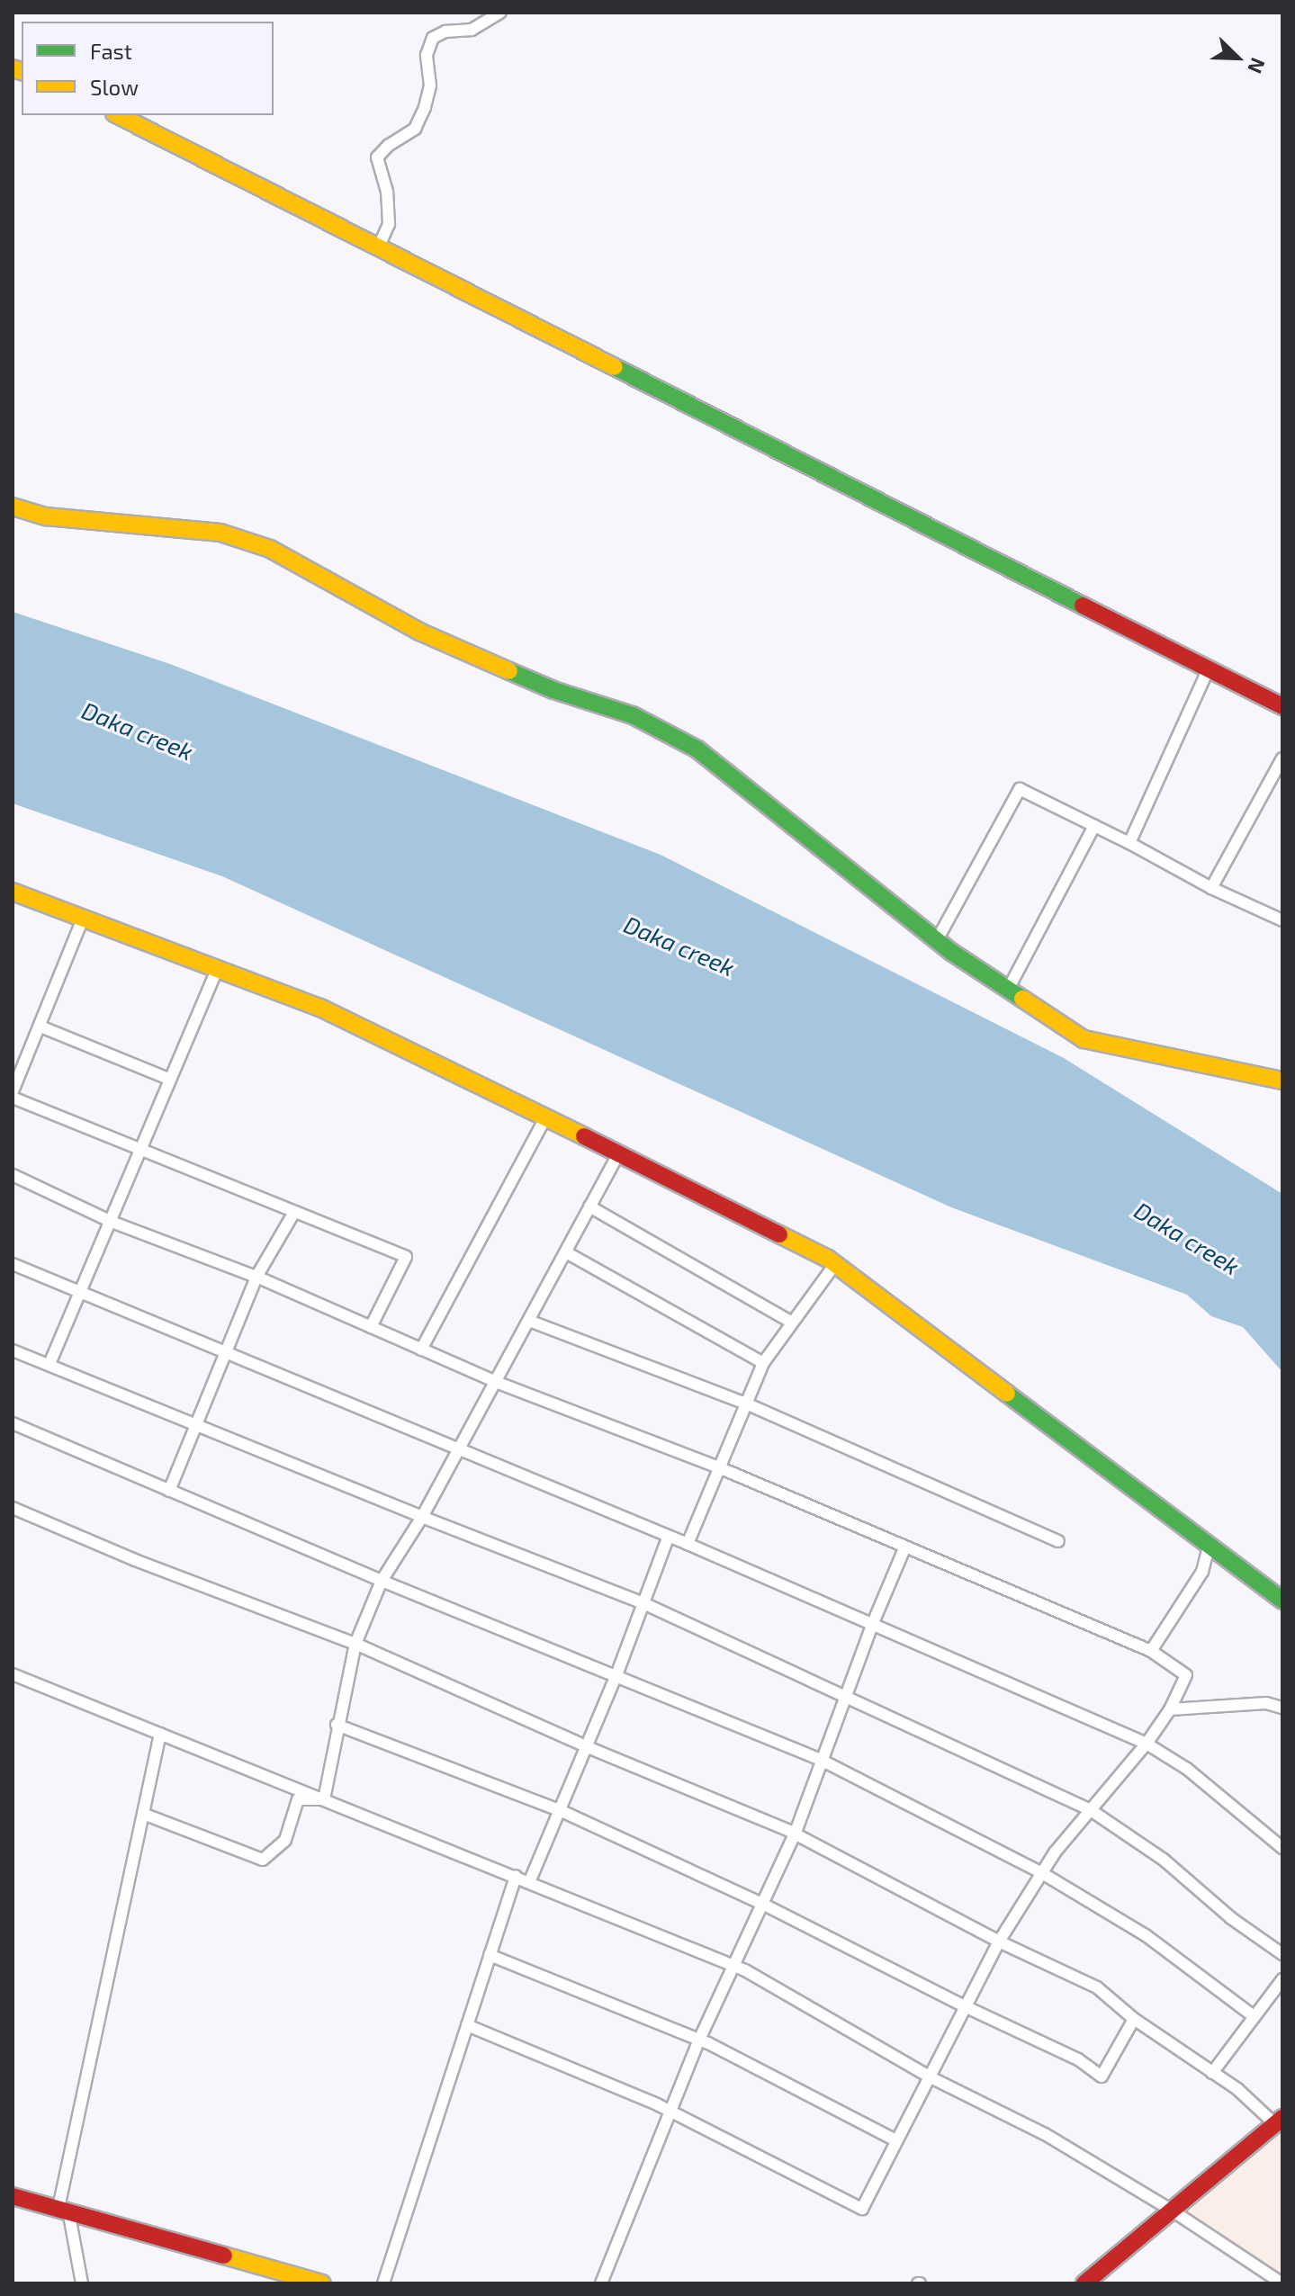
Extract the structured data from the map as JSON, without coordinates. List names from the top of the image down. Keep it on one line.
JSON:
{"water":["Daka creek"],"legend":["Fast","Slow"],"north":"bottom right"}
